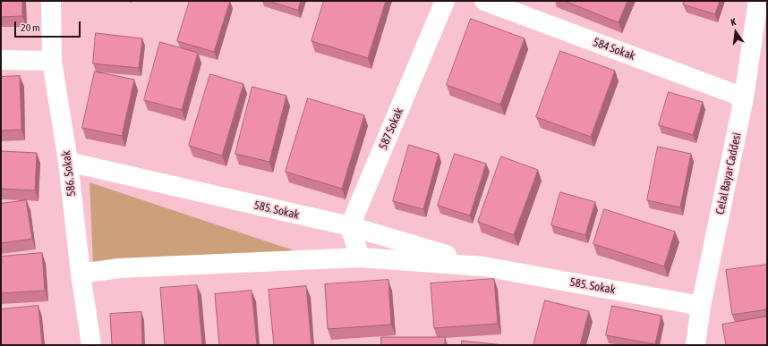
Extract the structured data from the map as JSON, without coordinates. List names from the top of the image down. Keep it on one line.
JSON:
{"streets":{"street":["584 Sokak","587 Sokak","586. Sokak","Celal Bayar Caddesi","585. Sokak"]},"crossings":[["584 Sokak","Celal Bayar Caddesi"],["587 Sokak","585. Sokak"],["586. Sokak","585. Sokak"],["Celal Bayar Caddesi","585. Sokak"]],"scale_bar":"20 m","north":"top"}
